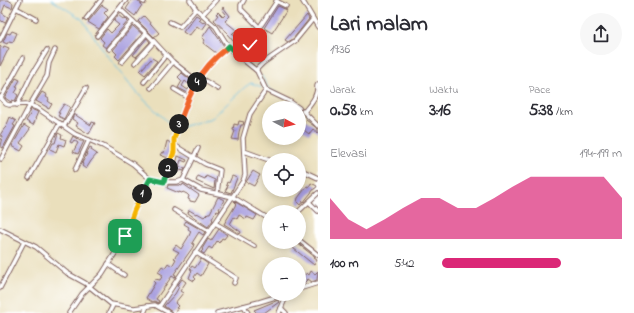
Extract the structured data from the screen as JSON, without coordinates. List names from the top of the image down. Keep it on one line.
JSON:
{"north":"right","page":{"heading":["Lari malam","19:36"],"stats":[["Jarak","0.58 km"],["Waktu","3:16"],["Pace","5:38 /km"]],"pins":["4","3","2","1"],"map_buttons":["+","−"],"chart":["Elevasi","194–199 m"],"list":[{"name":"100 m","note":"5:42"}]}}
